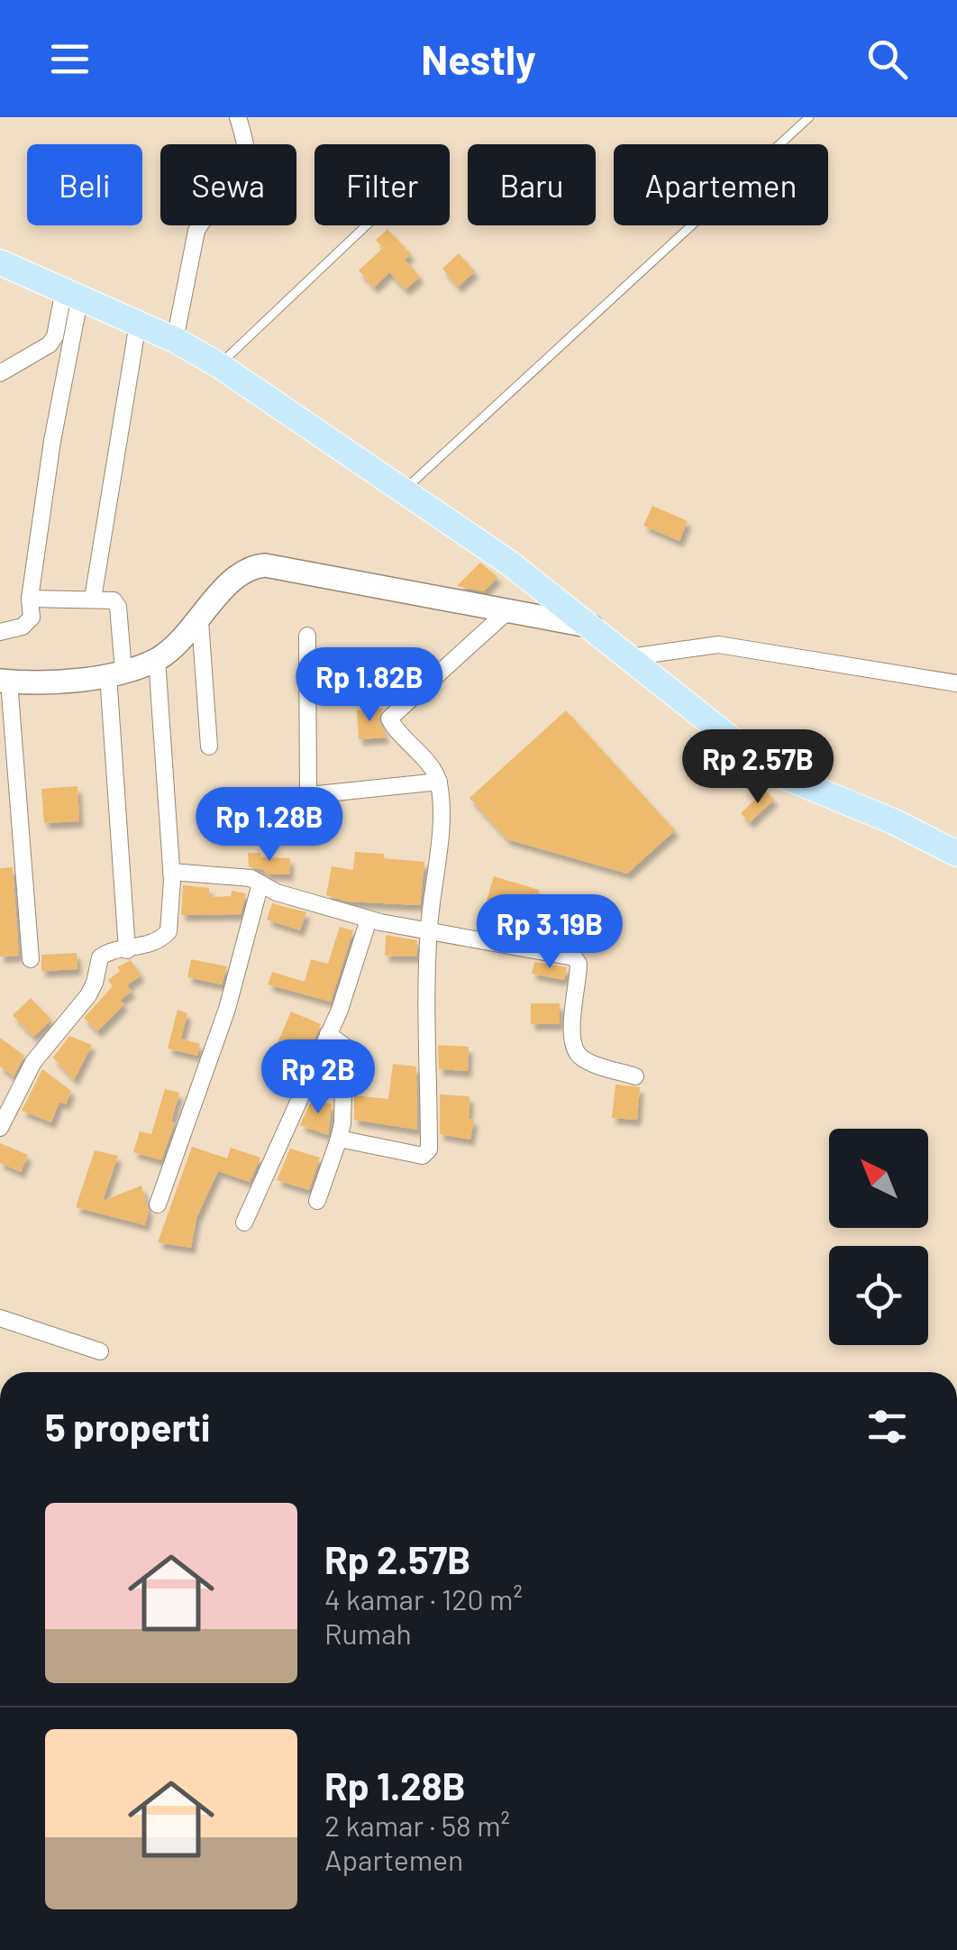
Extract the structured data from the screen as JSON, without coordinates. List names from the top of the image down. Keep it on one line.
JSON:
{"north":"top left","page":{"header":"Nestly","chip":["Beli","Sewa","Filter","Baru","Apartemen"],"price":["Rp 1.82B","Rp 2.57B","Rp 1.28B","Rp 3.19B","Rp 2B"],"heading":"5 properti","list":[{"name":"Rp 2.57B","note":"4 kamar · 120 m² · Rumah"},{"name":"Rp 1.28B","note":"2 kamar · 58 m² · Apartemen"}]}}
